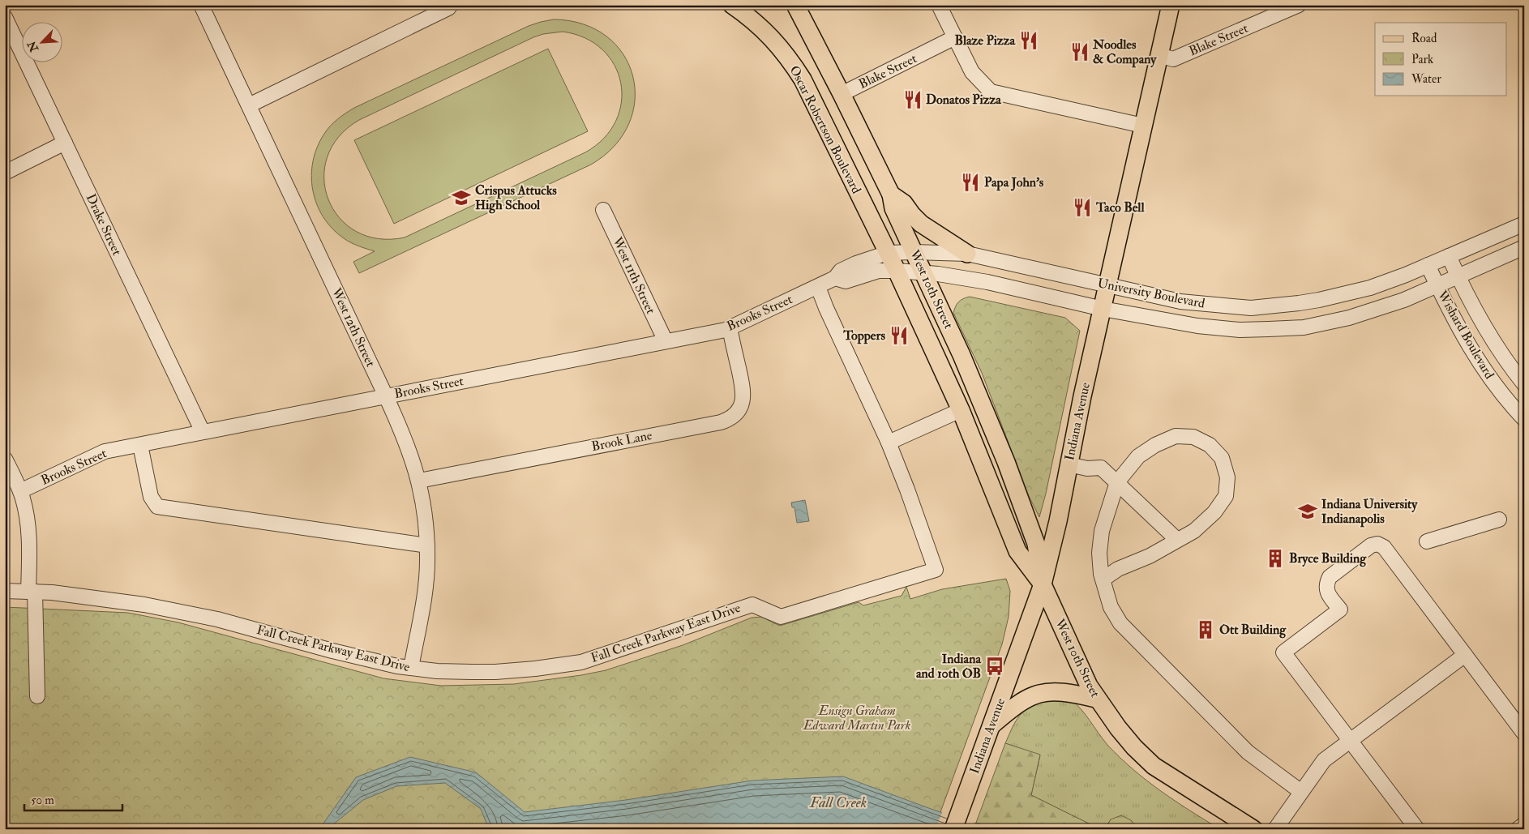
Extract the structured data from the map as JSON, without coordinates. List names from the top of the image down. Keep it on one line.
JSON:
{"streets":{"main road":["Oscar Robertson Boulevard","West 10th Street","Indiana Avenue"],"street":["Blake Street","Drake Street","West 11th Street","University Boulevard","Brooks Street","West 12th Street","Wishard Boulevard","Brook Lane","Fall Creek Parkway East Drive"]},"crossings":[["Blake Street","West 10th Street"],["Blake Street","Indiana Avenue"],["Oscar Robertson Boulevard","West 10th Street"],["Oscar Robertson Boulevard","University Boulevard"],["Oscar Robertson Boulevard","Brooks Street"],["Drake Street","Brooks Street"],["West 11th Street","Brooks Street"],["West 10th Street","University Boulevard"],["West 10th Street","Brooks Street"],["West 10th Street","Indiana Avenue"],["University Boulevard","Brooks Street"],["University Boulevard","Wishard Boulevard"],["University Boulevard","Indiana Avenue"],["Brooks Street","West 12th Street"],["Brooks Street","Brook Lane"],["West 12th Street","Brook Lane"],["West 12th Street","Fall Creek Parkway East Drive"]],"water":["Fall Creek"],"parks":["Ensign Graham Edward Martin Park"],"places":{"restaurant":["Blaze Pizza","Noodles & Company","Donatos Pizza","Papa John's","Taco Bell","Toppers"],"school or university":["Crispus Attucks High School","Indiana University Indianapolis"],"building":["Bryce Building","Ott Building"],"bus stop":["Indiana and 10th OB"]},"legend":["Road","Park","Water"],"scale_bar":"50 m","north":"bottom left"}
